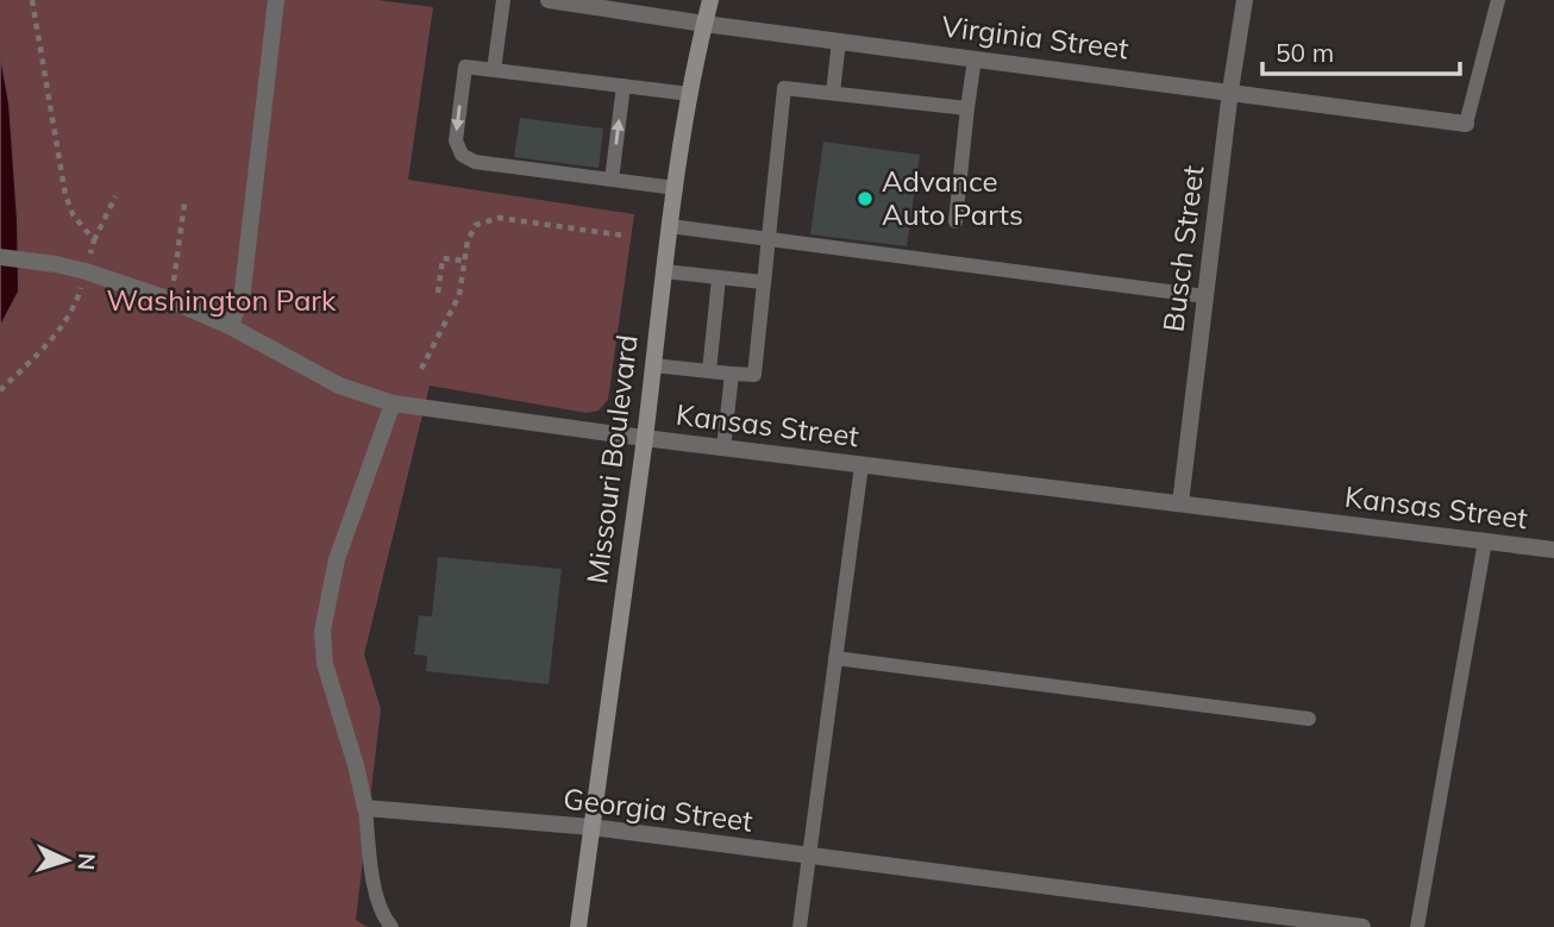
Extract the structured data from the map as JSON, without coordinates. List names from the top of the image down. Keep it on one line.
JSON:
{"streets":{"main road":["Missouri Boulevard"],"street":["Virginia Street","Busch Street","Kansas Street","Georgia Street"]},"crossings":[["Virginia Street","Busch Street"],["Virginia Street","Missouri Boulevard"],["Busch Street","Kansas Street"],["Kansas Street","Missouri Boulevard"],["Missouri Boulevard","Georgia Street"]],"parks":["Washington Park"],"places":["Advance Auto Parts"],"scale_bar":"50 m","north":"right"}
